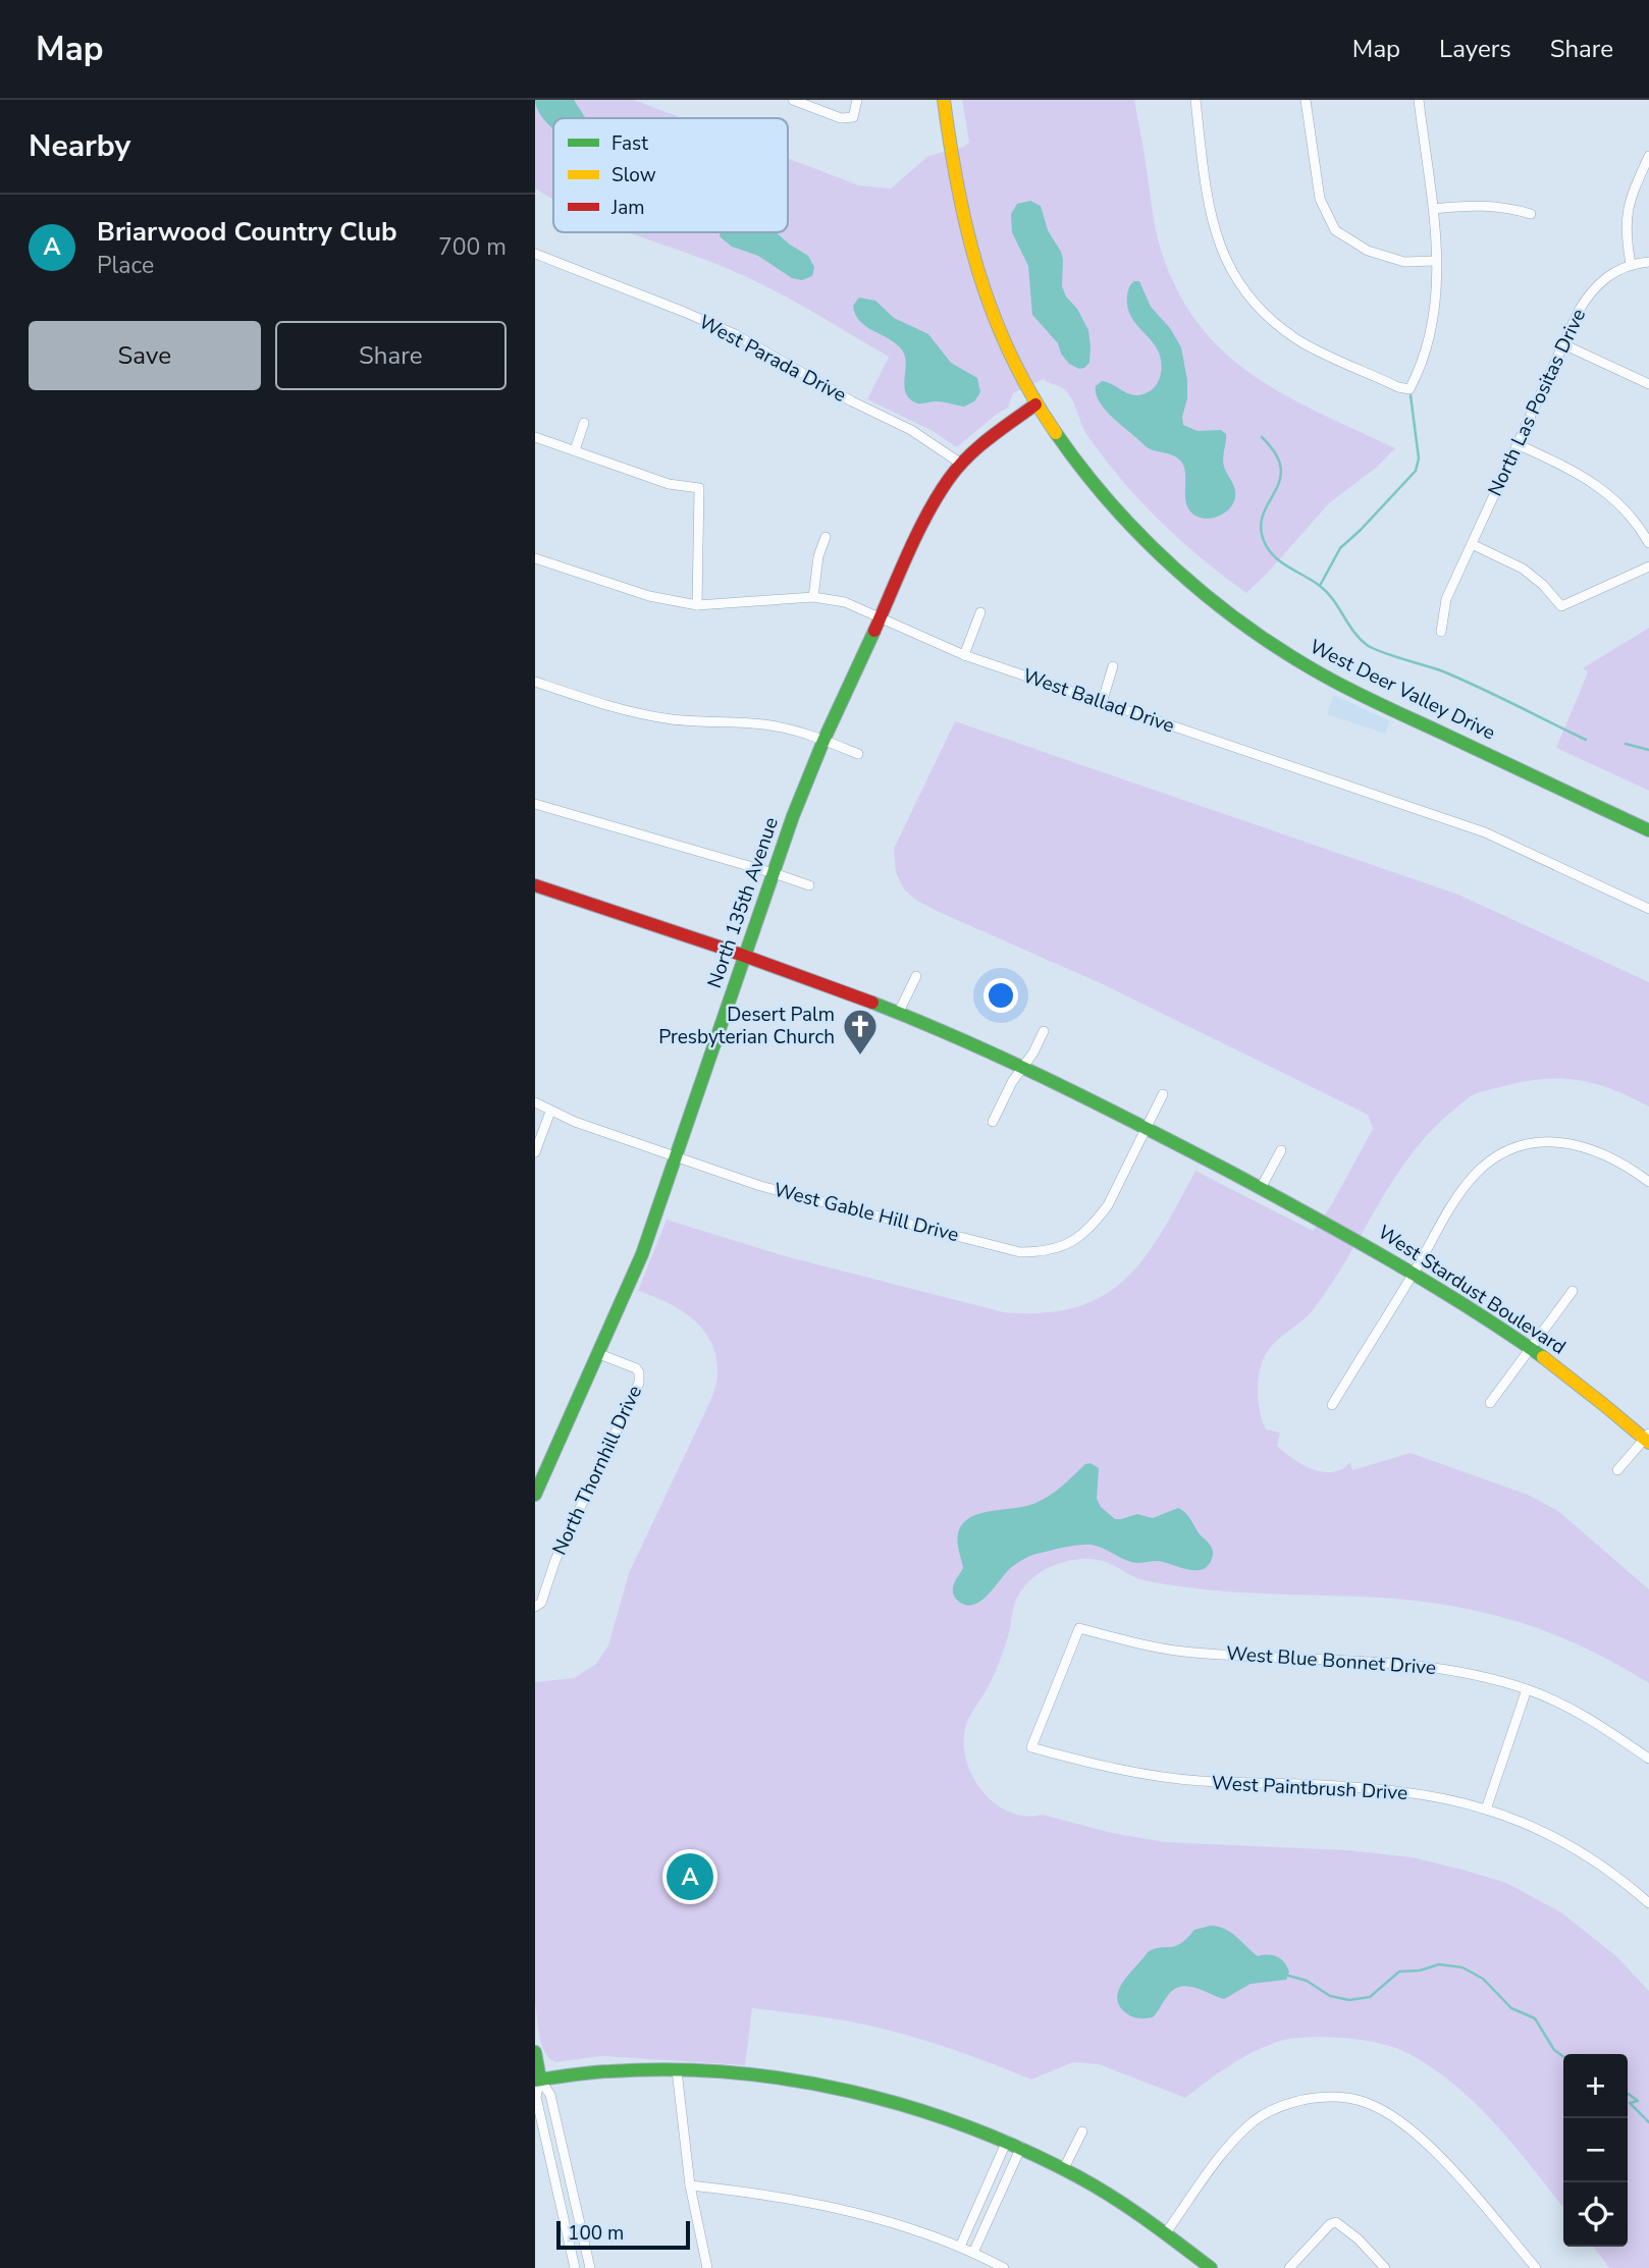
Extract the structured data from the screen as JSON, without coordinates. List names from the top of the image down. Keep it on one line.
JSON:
{"streets":{"street":["West Parada Drive","North Las Positas Drive","West Deer Valley Drive","West Ballad Drive","North 135th Avenue","West Gable Hill Drive","West Stardust Boulevard","North Thornhill Drive","West Blue Bonnet Drive","West Paintbrush Drive"]},"crossings":[["West Parada Drive","North 135th Avenue"],["West Deer Valley Drive","North 135th Avenue"],["West Ballad Drive","North 135th Avenue"],["North 135th Avenue","West Gable Hill Drive"],["North 135th Avenue","West Stardust Boulevard"],["North 135th Avenue","North Thornhill Drive"],["West Gable Hill Drive","West Stardust Boulevard"],["West Blue Bonnet Drive","West Paintbrush Drive"]],"places":{"church":["Desert Palm Presbyterian Church"]},"legend":["Fast","Slow","Jam"],"scale_bar":"100 m","page":{"header":"Map","nav":["Map","Layers","Share"],"heading":"Nearby","list":[{"mark":"A","name":"Briarwood Country Club","note":"Place","value":"700 m"}],"buttons":["Save","Share"],"pins":"A","map_buttons":["+","−"],"scale":"100 m"}}
